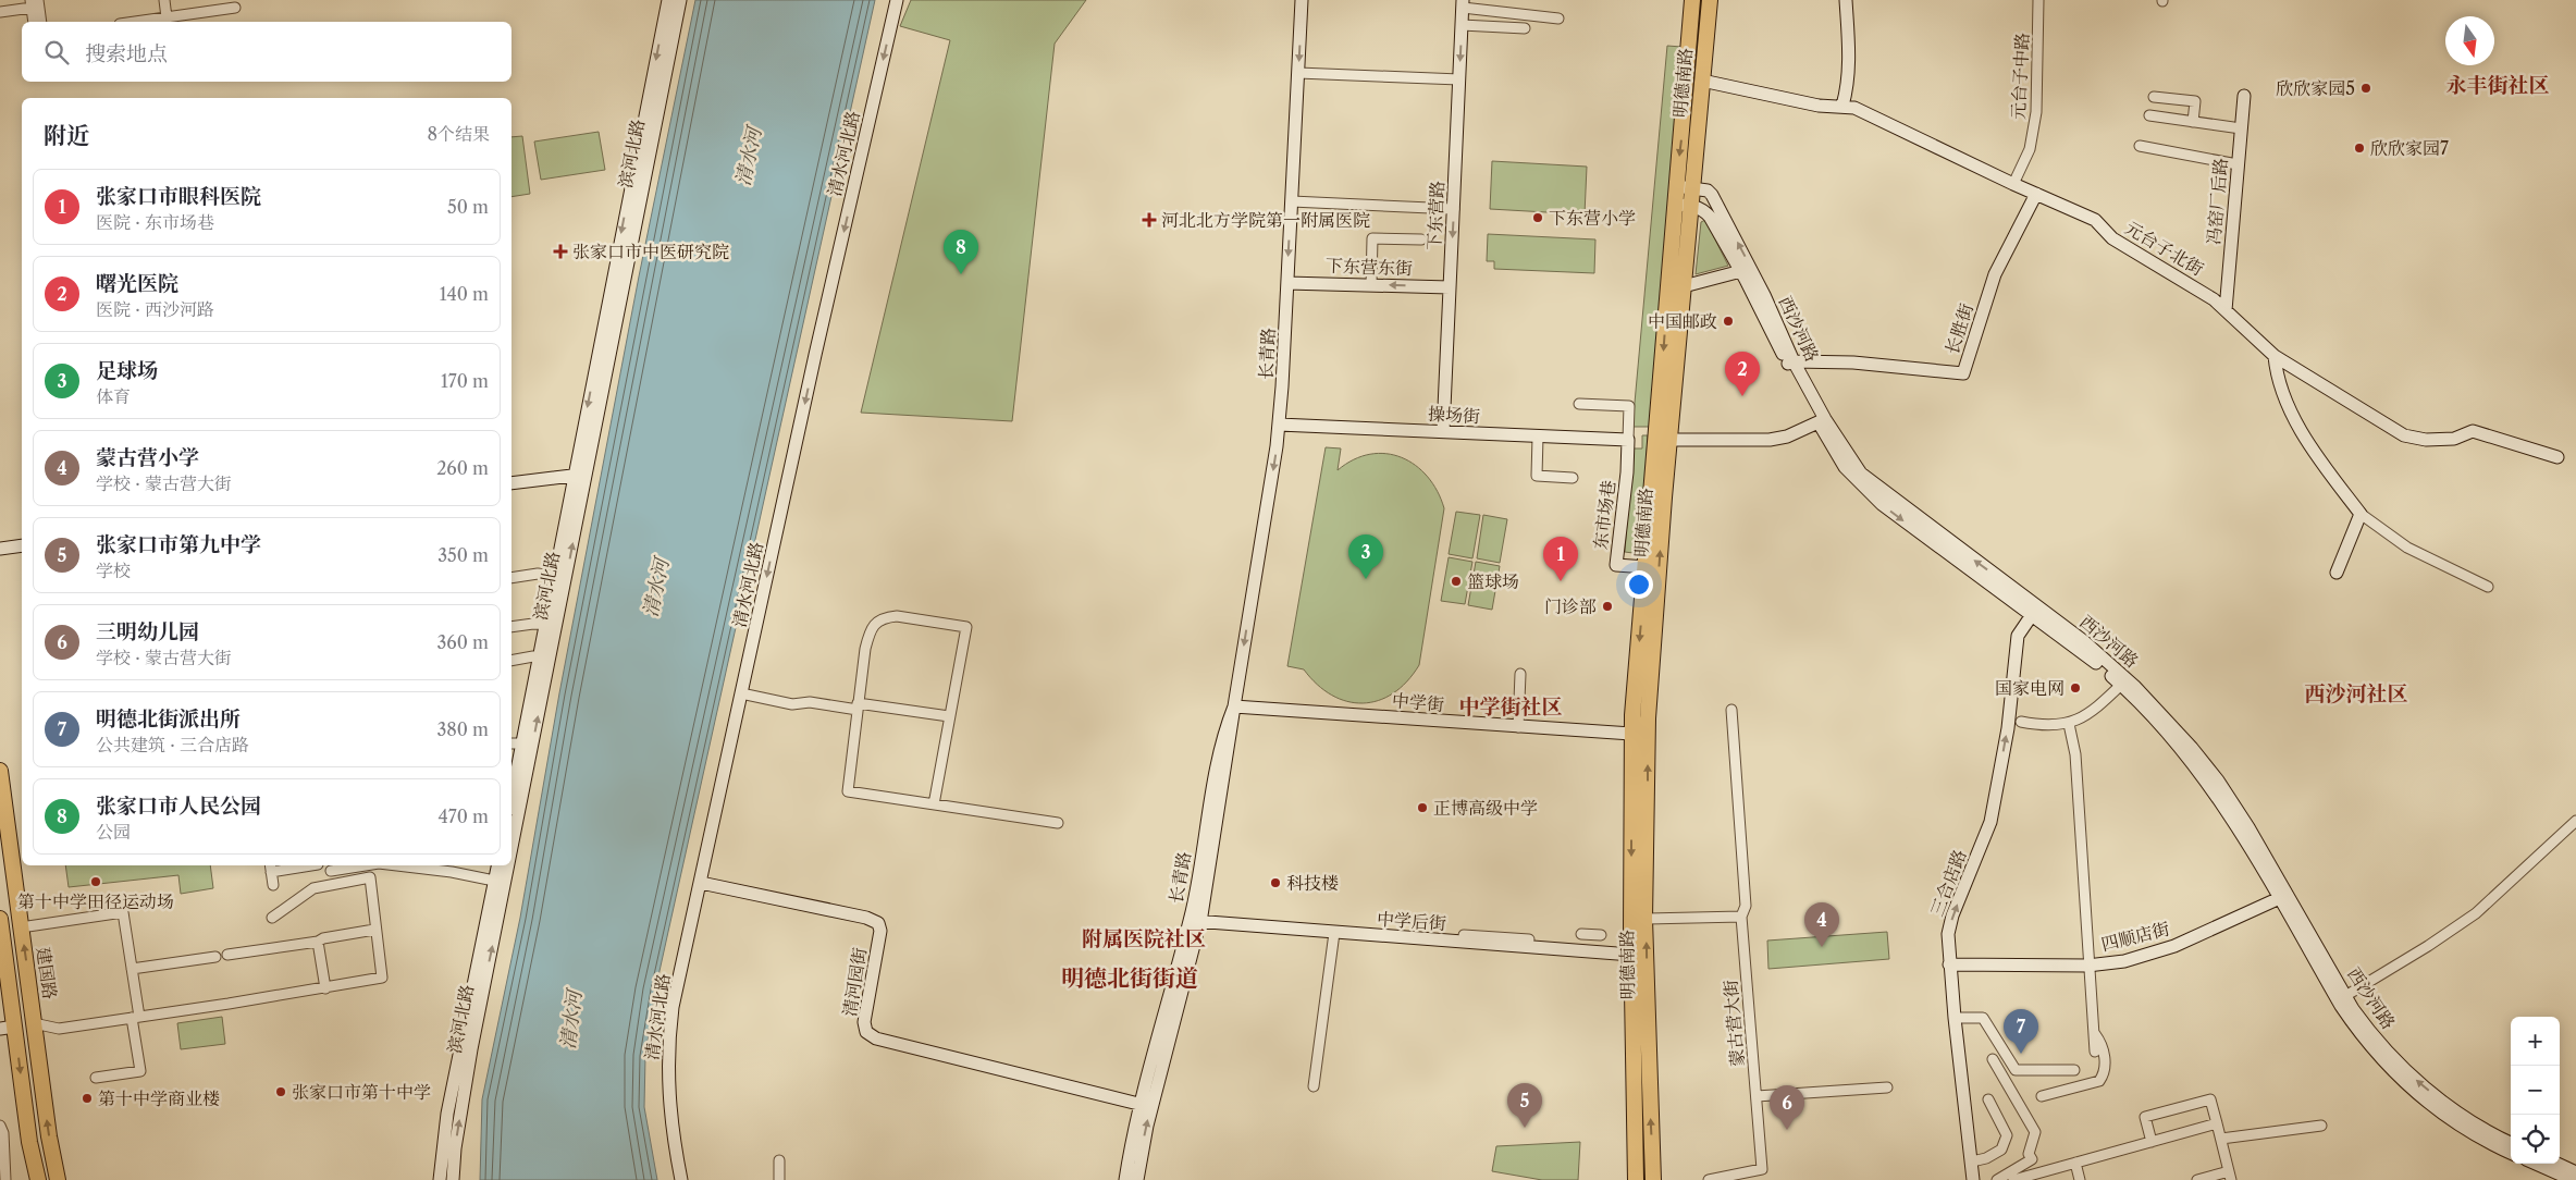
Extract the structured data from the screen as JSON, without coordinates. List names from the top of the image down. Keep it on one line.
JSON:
{"streets":{"main road":["明德南路","建国路"],"street":["元台子中路","滨河北路","清水河北路","冯窑厂后路","下东营路","元台子北街","下东营东街","西沙河路","长胜街","长青路","操场街","东市场巷","中学街","三合店路","中学后街","四顺店街","清河园街","蒙古营大街"]},"crossings":[["元台子中路","元台子北街"],["明德南路","元台子北街"],["明德南路","西沙河路"],["明德南路","东市场巷"],["明德南路","中学街"],["明德南路","中学后街"],["清水河北路","清河园街"],["冯窑厂后路","元台子北街"],["下东营路","下东营东街"],["下东营路","操场街"],["元台子北街","长胜街"],["下东营东街","长青路"],["西沙河路","长胜街"],["西沙河路","三合店路"],["西沙河路","四顺店街"],["长青路","操场街"],["长青路","中学街"],["长青路","中学后街"],["长青路","清河园街"],["操场街","东市场巷"],["三合店路","四顺店街"]],"one_way":["清水河北路"],"districts":["永丰街社区","西沙河社区","中学街社区","附属医院社区","明德北街街道"],"water":["清水河"],"places":{"other":["欣欣家园5","欣欣家园7","下东营小学","中国邮政","篮球场","门诊部","国家电网","正博高级中学","第十中学田径运动场","科技楼","张家口市第十中学","第十中学商业楼"],"health":["河北北方学院第一附属医院","张家口市中医研究院"]},"north":"bottom","page":{"search":"搜索地点","heading":["附近","8个结果"],"list":[{"mark":"1","name":"张家口市眼科医院","note":"医院 · 东市场巷","value":"50 m"},{"mark":"2","name":"曙光医院","note":"医院 · 西沙河路","value":"140 m"},{"mark":"3","name":"足球场","note":"体育","value":"170 m"},{"mark":"4","name":"蒙古营小学","note":"学校 · 蒙古营大街","value":"260 m"},{"mark":"5","name":"张家口市第九中学","note":"学校","value":"350 m"},{"mark":"6","name":"三明幼儿园","note":"学校 · 蒙古营大街","value":"360 m"},{"mark":"7","name":"明德北街派出所","note":"公共建筑 · 三合店路","value":"380 m"},{"mark":"8","name":"张家口市人民公园","note":"公园","value":"470 m"}],"pins":["8","2","3","1","4","7","5","6"],"map_buttons":["+","−"]}}
